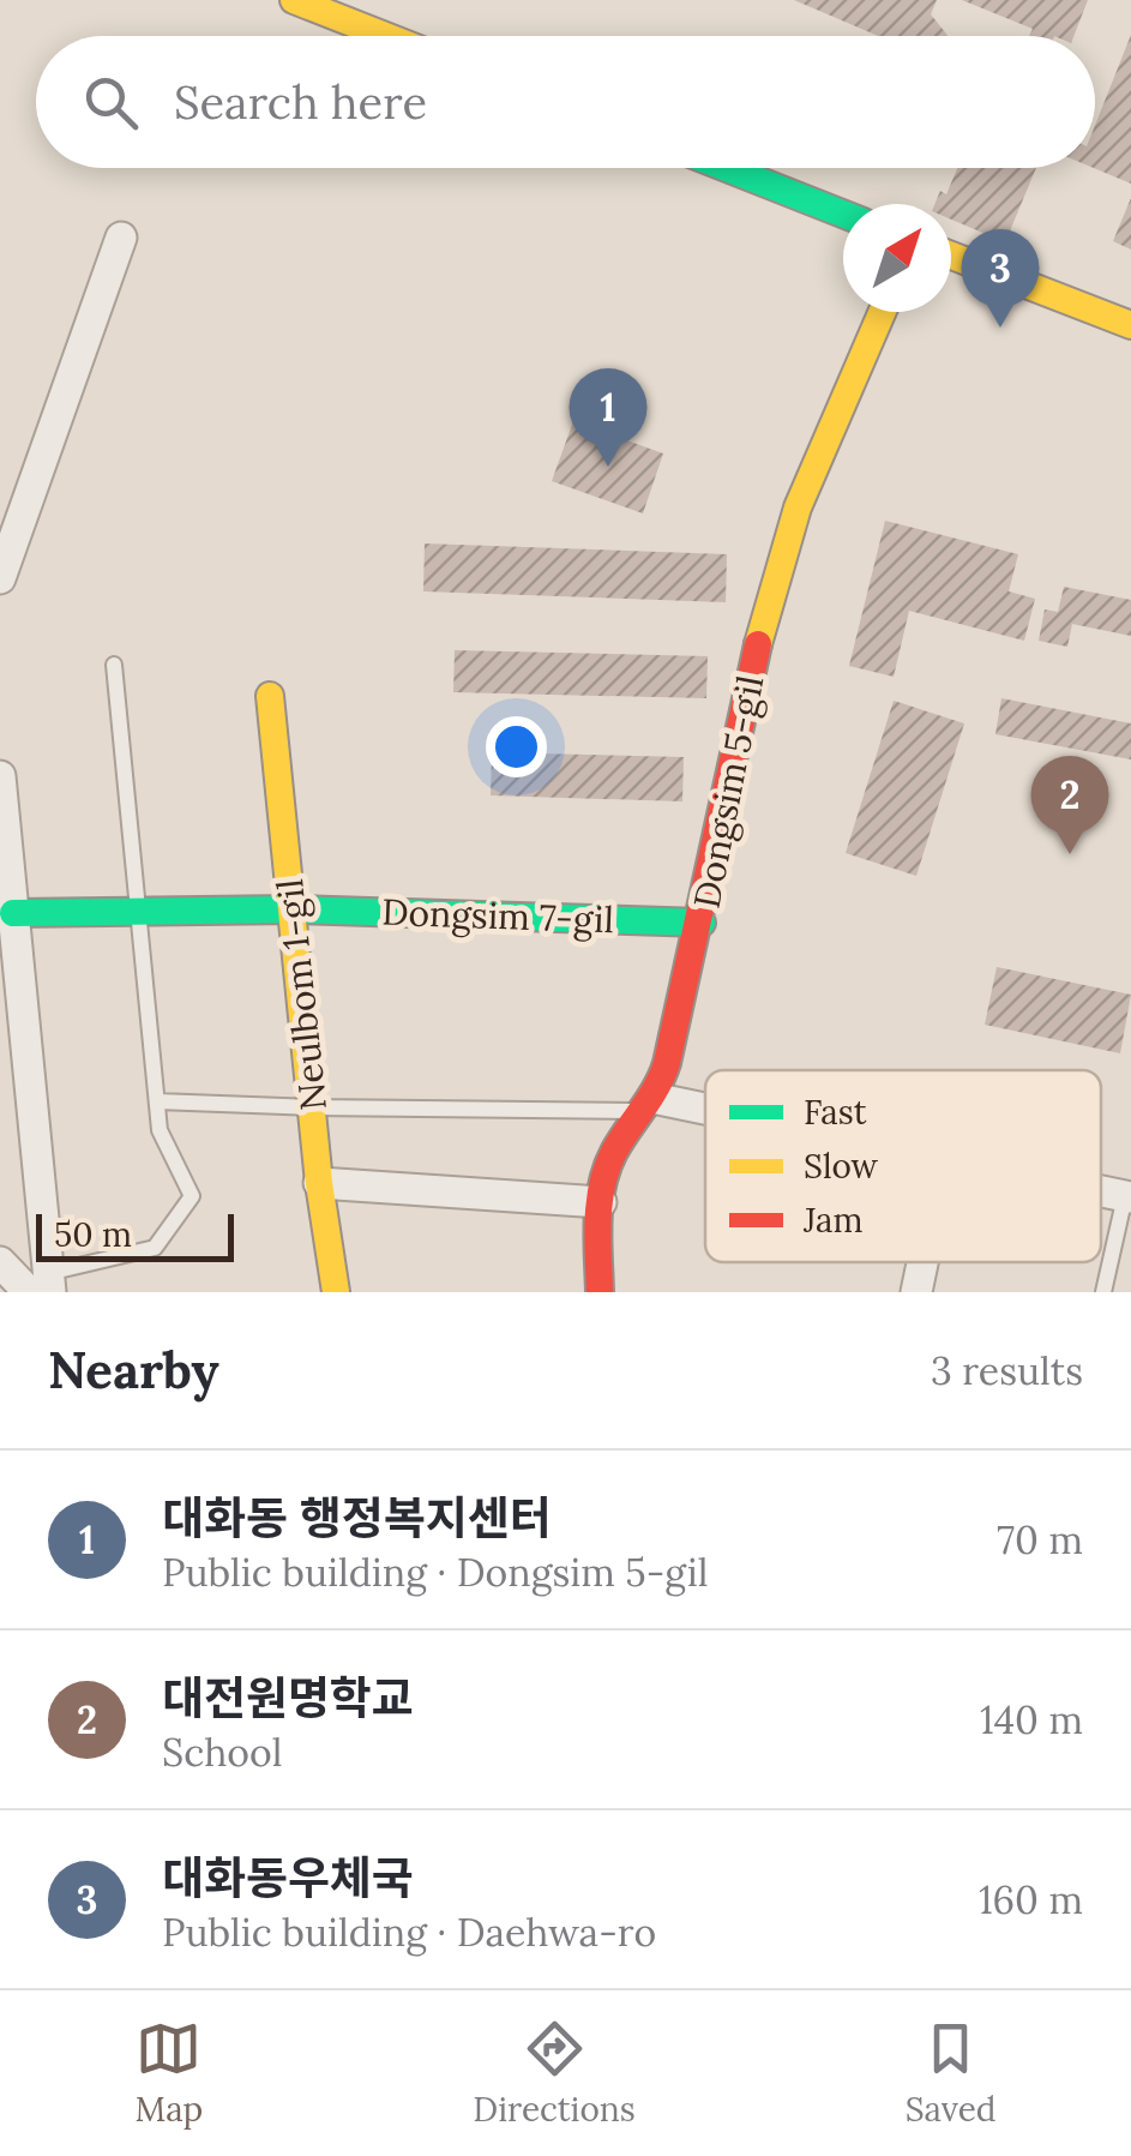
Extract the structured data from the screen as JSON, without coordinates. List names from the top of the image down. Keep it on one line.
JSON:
{"streets":{"street":["Dongsim 5-gil","Dongsim 7-gil","Neulbom 1-gil"]},"crossings":[["Dongsim 5-gil","Dongsim 7-gil"],["Dongsim 7-gil","Neulbom 1-gil"]],"legend":["Fast","Slow","Jam"],"scale_bar":"50 m","north":"top right","page":{"search":"Search here","pins":["3","1","2"],"scale":"50 m","heading":["Nearby","3 results"],"list":[{"mark":"1","name":"대화동 행정복지센터","note":"Public building · Dongsim 5-gil","value":"70 m"},{"mark":"2","name":"대전원명학교","note":"School","value":"140 m"},{"mark":"3","name":"대화동우체국","note":"Public building · Daehwa-ro","value":"160 m"}],"nav":["Map","Directions","Saved"]}}
